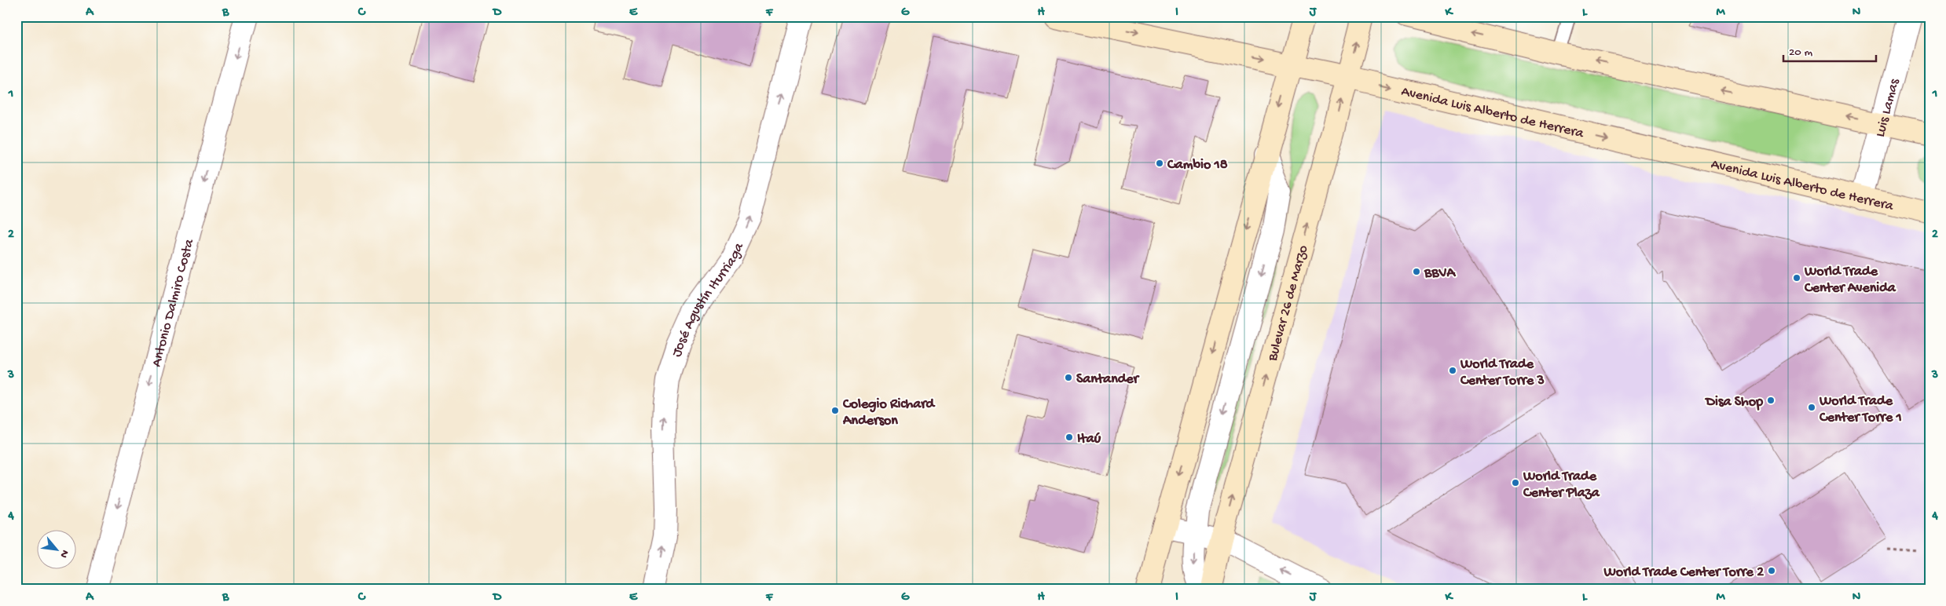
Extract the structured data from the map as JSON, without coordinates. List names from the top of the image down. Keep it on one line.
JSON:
{"streets":{"main road":["Avenida Luis Alberto de Herrera","Bulevar 26 de Marzo"],"street":["Luis Lamas","José Agustín Iturriaga","Antonio Dalmiro Costa"]},"crossings":[["Luis Lamas","Avenida Luis Alberto de Herrera"],["Avenida Luis Alberto de Herrera","Bulevar 26 de Marzo"]],"one_way":["José Agustín Iturriaga","Antonio Dalmiro Costa"],"places":["Cambio 18","BBVA","World Trade Center Avenida","World Trade Center Torre 3","Santander","Disa Shop","World Trade Center Torre 1","Colegio Richard Anderson","Itaú","World Trade Center Plaza","World Trade Center Torre 2"],"scale_bar":"20 m","north":"bottom right","grid":{"columns":["A","B","C","D","E","F","G","H","I","J","K","L","M","N"],"rows":["1","2","3","4"]}}
